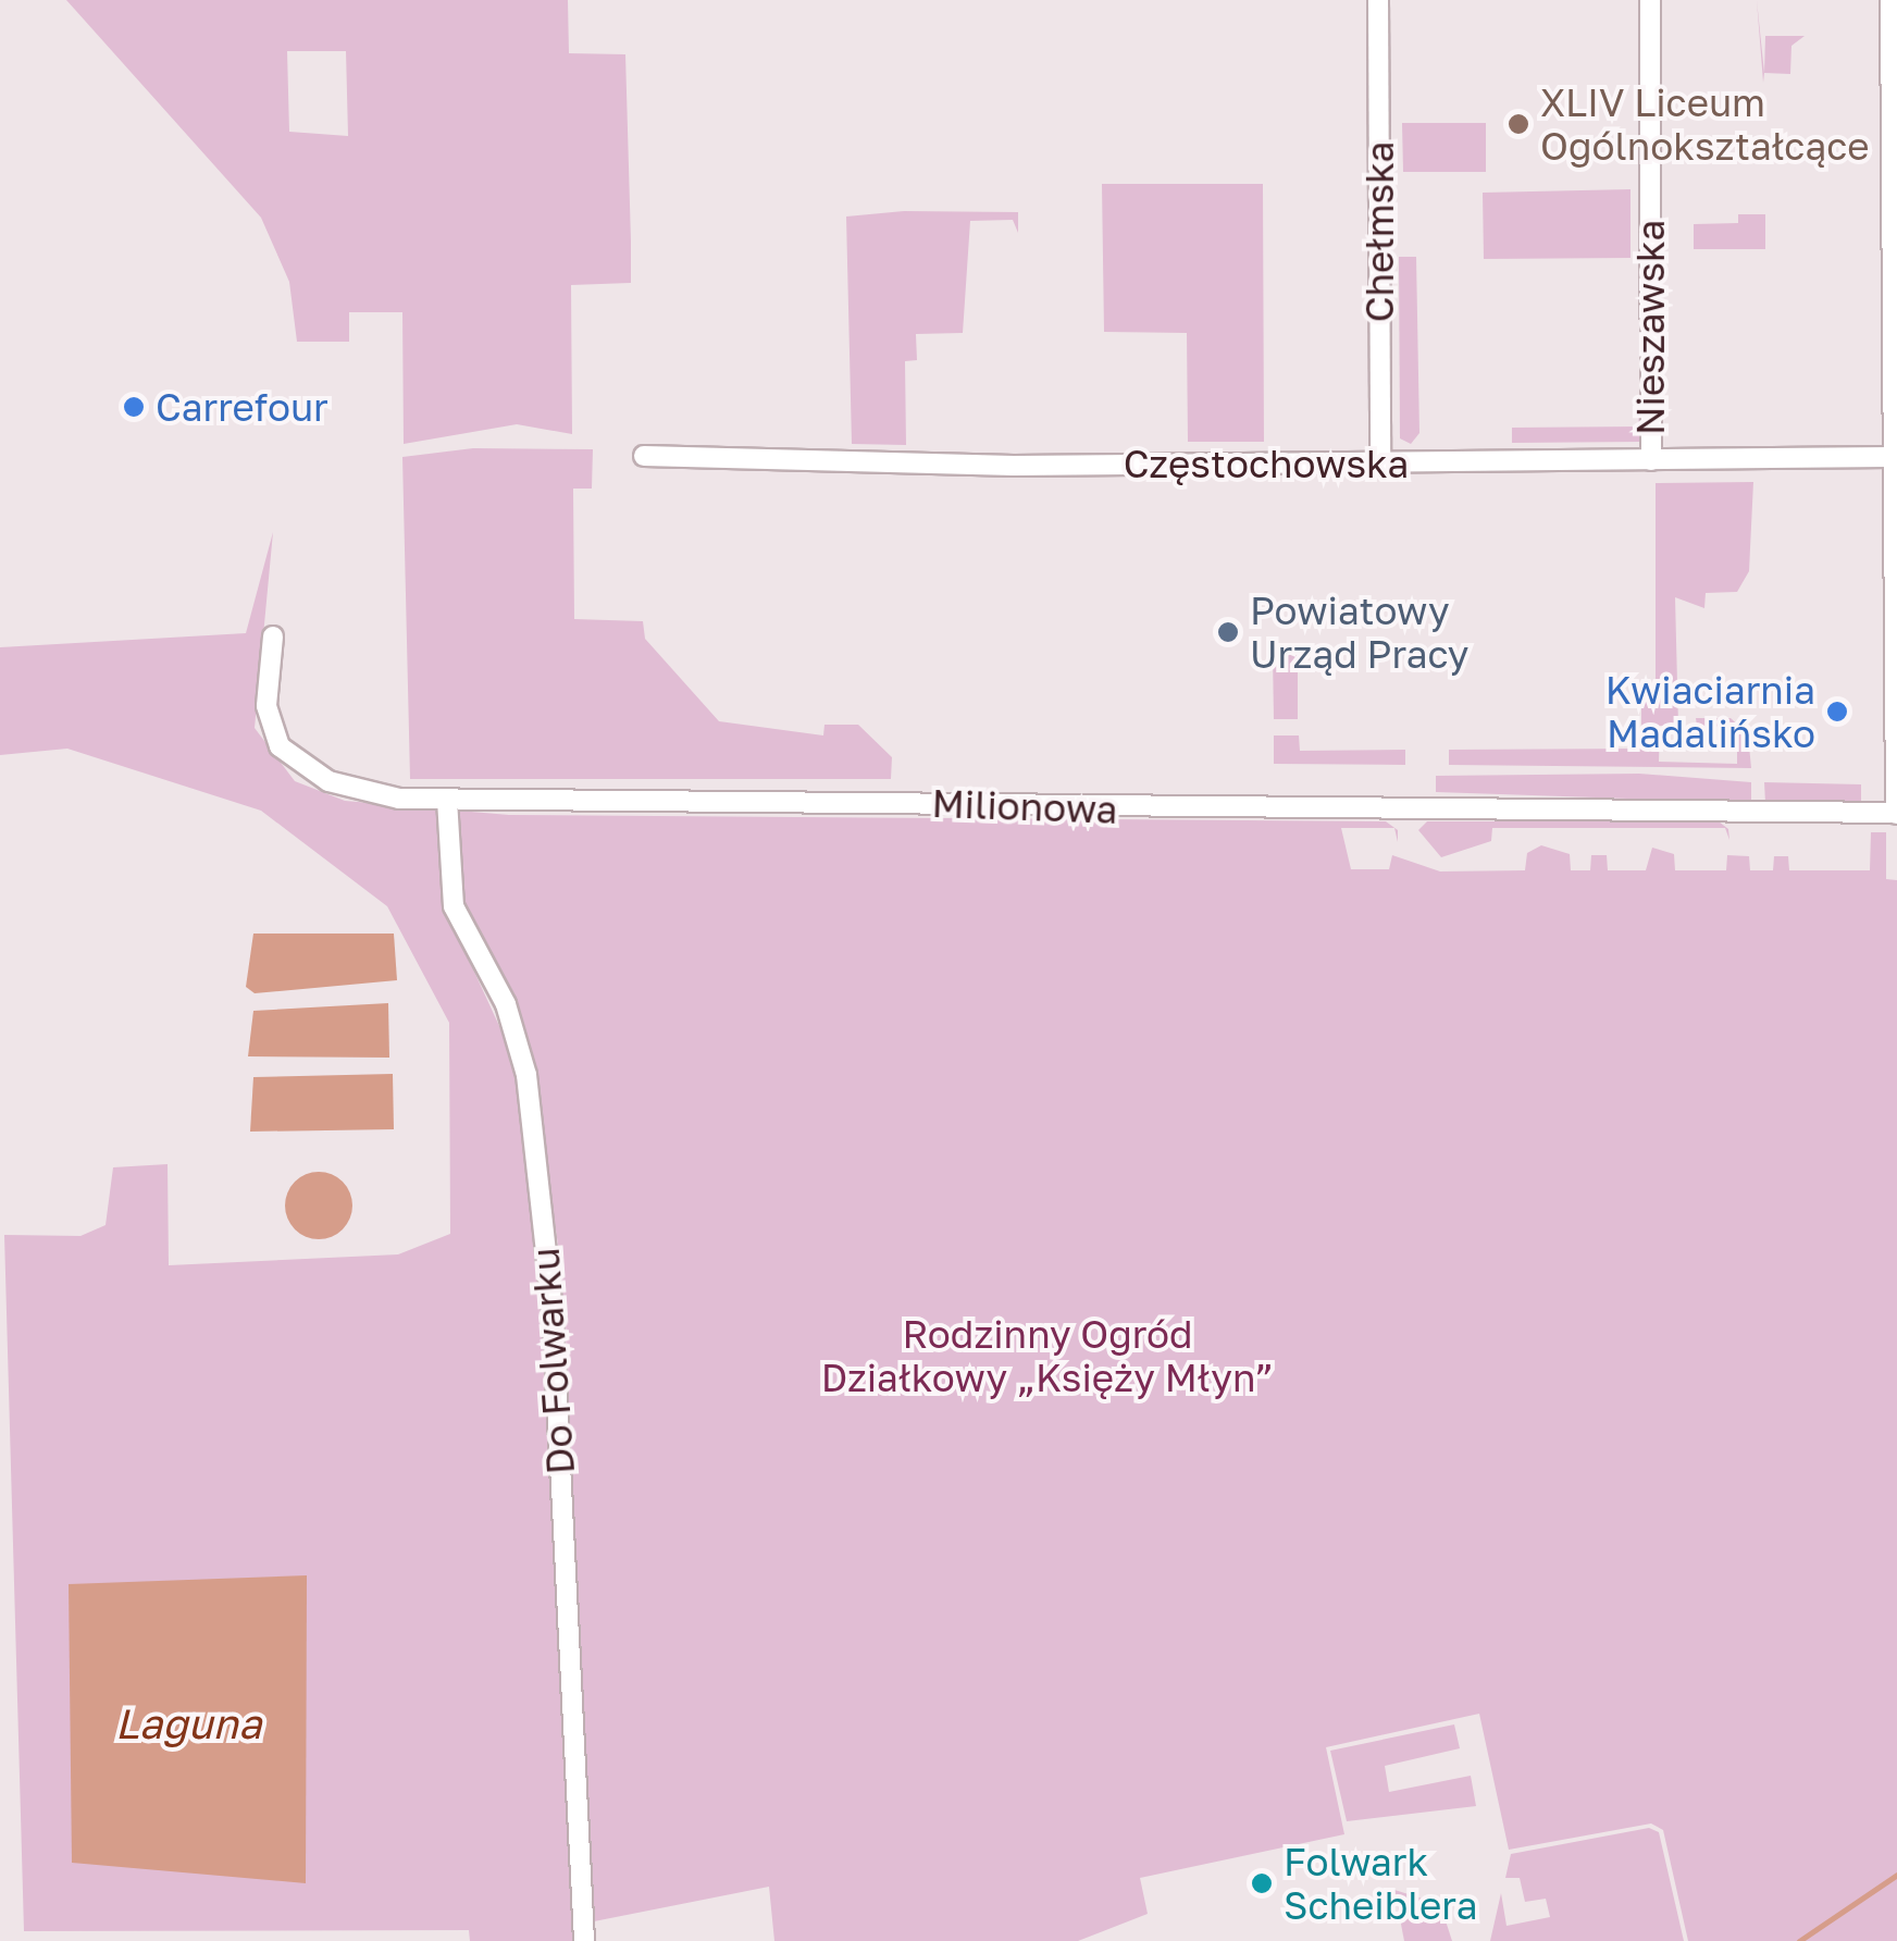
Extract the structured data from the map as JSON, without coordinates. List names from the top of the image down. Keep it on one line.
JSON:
{"streets":{"street":["Chełmska","Nieszawska","Częstochowska","Milionowa","Do Folwarku"]},"crossings":[["Chełmska","Częstochowska"],["Nieszawska","Częstochowska"],["Milionowa","Do Folwarku"]],"water":["Laguna"],"parks":["Rodzinny Ogród Działkowy „Księży Młyn”"],"places":["XLIV Liceum Ogólnokształcące","Carrefour","Powiatowy Urząd Pracy","Kwiaciarnia Madalińsko","Folwark Scheiblera"]}
